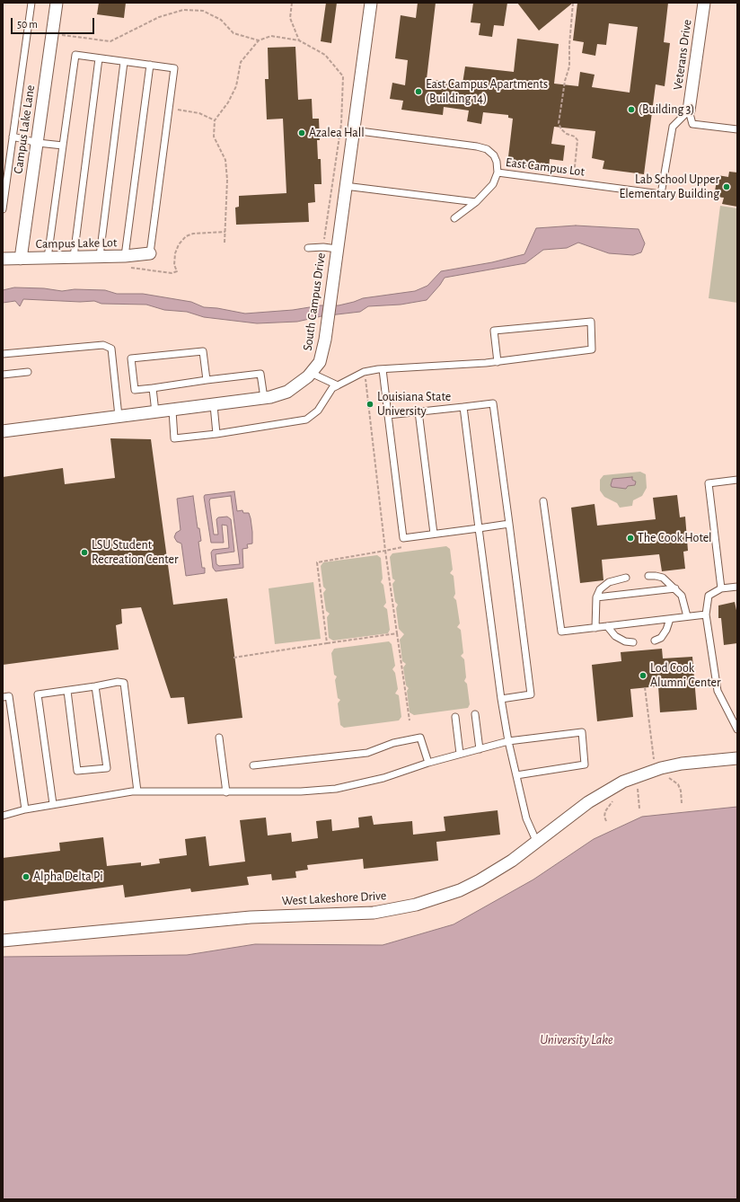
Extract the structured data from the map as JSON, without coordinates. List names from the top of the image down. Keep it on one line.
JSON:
{"streets":{"street":["Veterans Drive","Campus Lake Lane","Campus Lake Lot","South Campus Drive","West Lakeshore Drive"],"lane":["East Campus Lot"]},"crossings":[["Veterans Drive","East Campus Lot"],["Campus Lake Lane","Campus Lake Lot"],["East Campus Lot","South Campus Drive"]],"water":["University Lake"],"places":["East Campus Apartments (Building 14)","(Building 3)","Azalea Hall","Lab School Upper Elementary Building","Louisiana State University","The Cook Hotel","LSU Student Recreation Center","Lod Cook Alumni Center","Alpha Delta Pi"],"scale_bar":"50 m"}
